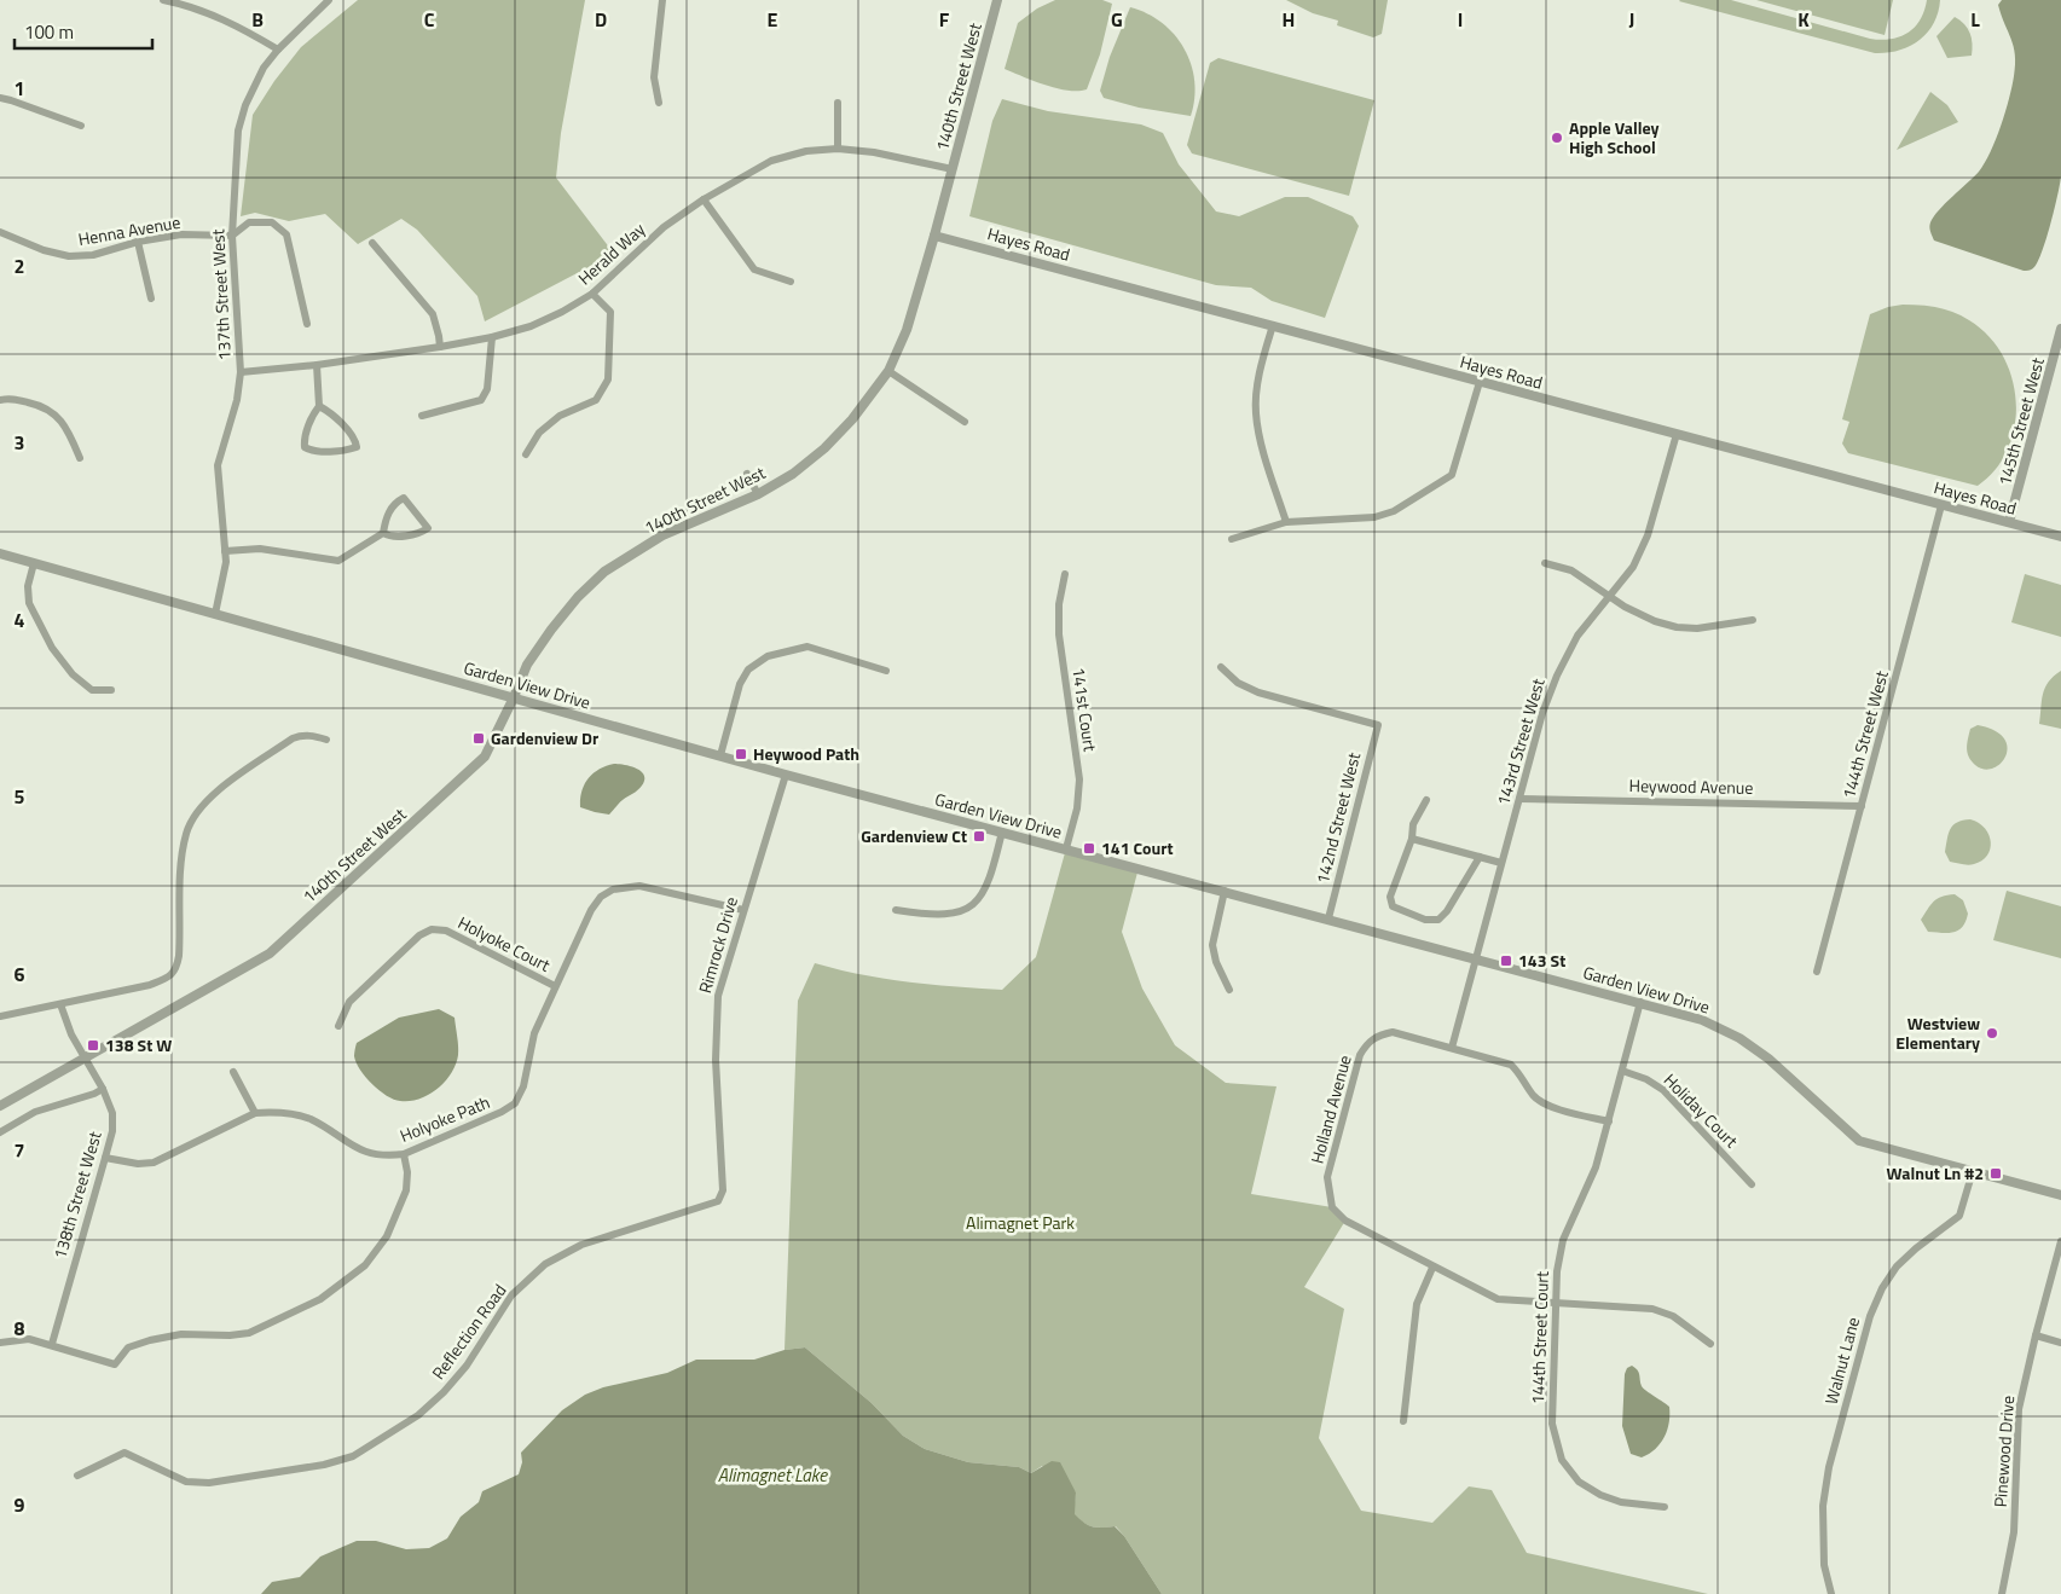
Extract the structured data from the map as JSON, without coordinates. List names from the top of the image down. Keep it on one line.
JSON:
{"streets":{"street":["140th Street West","Henna Avenue","Hayes Road","Herald Way","137th Street West","145th Street West","Garden View Drive","141st Court","144th Street West","143rd Street West","Heywood Avenue","142nd Street West","Holyoke Court","Rimrock Drive","Holland Avenue","Holiday Court","Holyoke Path","138th Street West","Reflection Road","144th Street Court","Walnut Lane","Pinewood Drive"]},"crossings":[["140th Street West","Hayes Road"],["140th Street West","Herald Way"],["140th Street West","Garden View Drive"],["140th Street West","138th Street West"],["Henna Avenue","137th Street West"],["Hayes Road","145th Street West"],["Hayes Road","144th Street West"],["Hayes Road","143rd Street West"],["Herald Way","137th Street West"],["137th Street West","Garden View Drive"],["Garden View Drive","141st Court"],["Garden View Drive","143rd Street West"],["Garden View Drive","142nd Street West"],["Garden View Drive","Rimrock Drive"],["Garden View Drive","144th Street Court"],["Garden View Drive","Walnut Lane"],["144th Street West","Heywood Avenue"],["143rd Street West","Heywood Avenue"],["143rd Street West","Holland Avenue"],["Holyoke Court","Holyoke Path"],["Rimrock Drive","Holyoke Path"],["Rimrock Drive","Reflection Road"],["Holland Avenue","144th Street Court"],["Holiday Court","144th Street Court"],["Holyoke Path","138th Street West"]],"water":["Alimagnet Lake"],"parks":["Alimagnet Park"],"places":{"other":["Apple Valley High School","Westview Elementary"],"transit":["Gardenview Dr","Heywood Path","Gardenview Ct","141 Court","143 St","138 St W","Walnut Ln #2"]},"scale_bar":"100 m","grid":{"columns":["B","C","D","E","F","G","H","I","J","K","L"],"rows":["1","2","3","4","5","6","7","8","9"]}}
